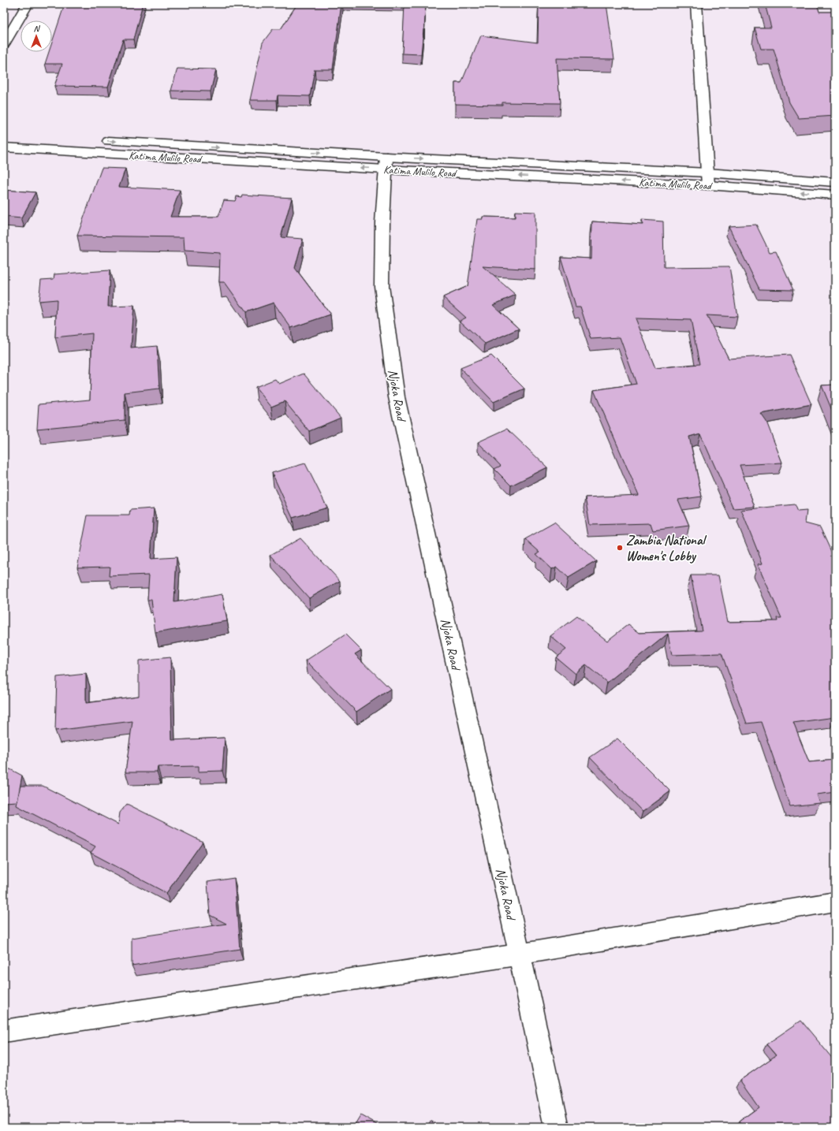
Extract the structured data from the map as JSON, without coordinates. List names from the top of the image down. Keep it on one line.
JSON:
{"streets":{"street":["Katima Mulilo Road","Njoka Road"]},"crossings":[["Katima Mulilo Road","Njoka Road"]],"places":["Zambia National Women's Lobby"],"north":"top"}
